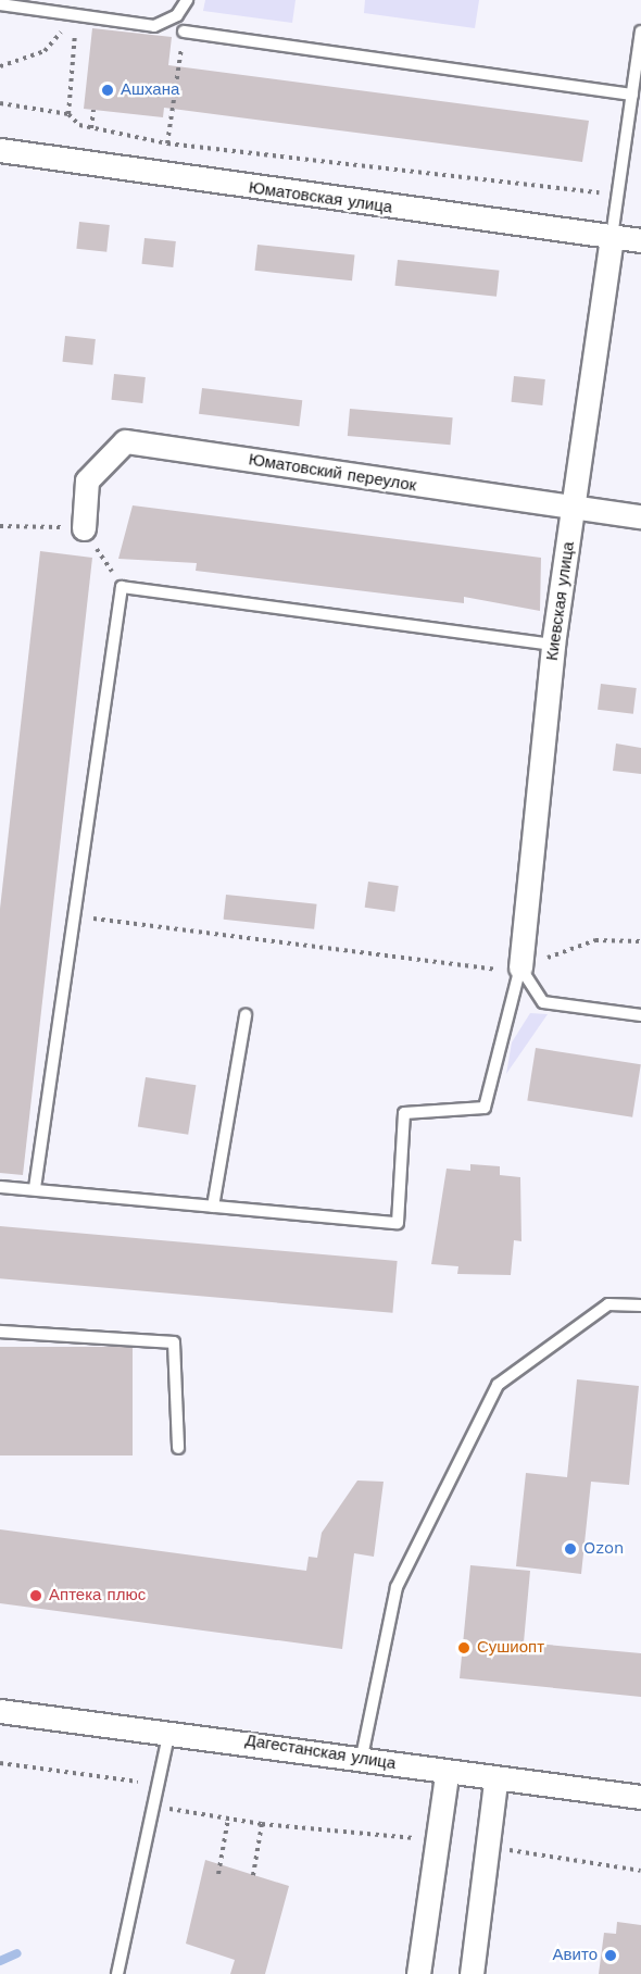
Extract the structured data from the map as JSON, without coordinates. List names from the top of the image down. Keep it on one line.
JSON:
{"streets":{"street":["Юматовская улица","Юматовский переулок","Киевская улица","Дагестанская улица"]},"crossings":[["Юматовская улица","Киевская улица"],["Юматовский переулок","Киевская улица"]],"places":["Ашхана","Ozon","Аптека плюс","Сушиопт","Авито"]}
